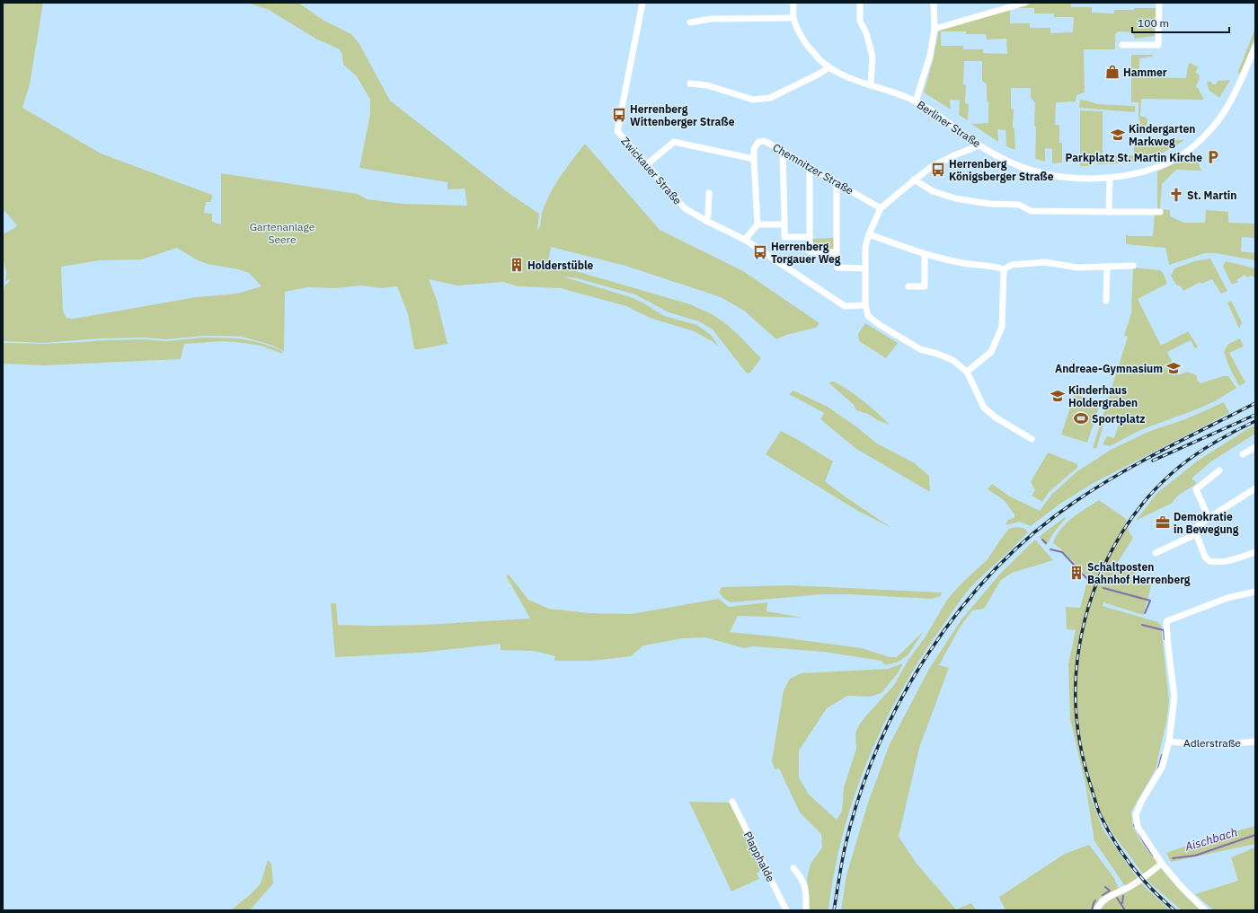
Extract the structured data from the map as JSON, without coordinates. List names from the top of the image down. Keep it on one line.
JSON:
{"streets":{"street":["Berliner Straße","Chemnitzer Straße","Zwickauer Straße","Adlerstraße","Plapphalde"]},"water":["Aischbach"],"parks":["Gartenanlage Seere"],"places":{"shop":["Hammer"],"bus stop":["Herrenberg Wittenberger Straße","Herrenberg Königsberger Straße","Herrenberg Torgauer Weg"],"school or university":["Kindergarten Markweg","Andreae-Gymnasium","Kinderhaus Holdergraben"],"parking":["Parkplatz St. Martin Kirche"],"church":["St. Martin"],"building":["Holderstüble","Schaltposten Bahnhof Herrenberg"],"sports":["Sportplatz"],"office":["Demokratie in Bewegung"]},"scale_bar":"100 m"}
